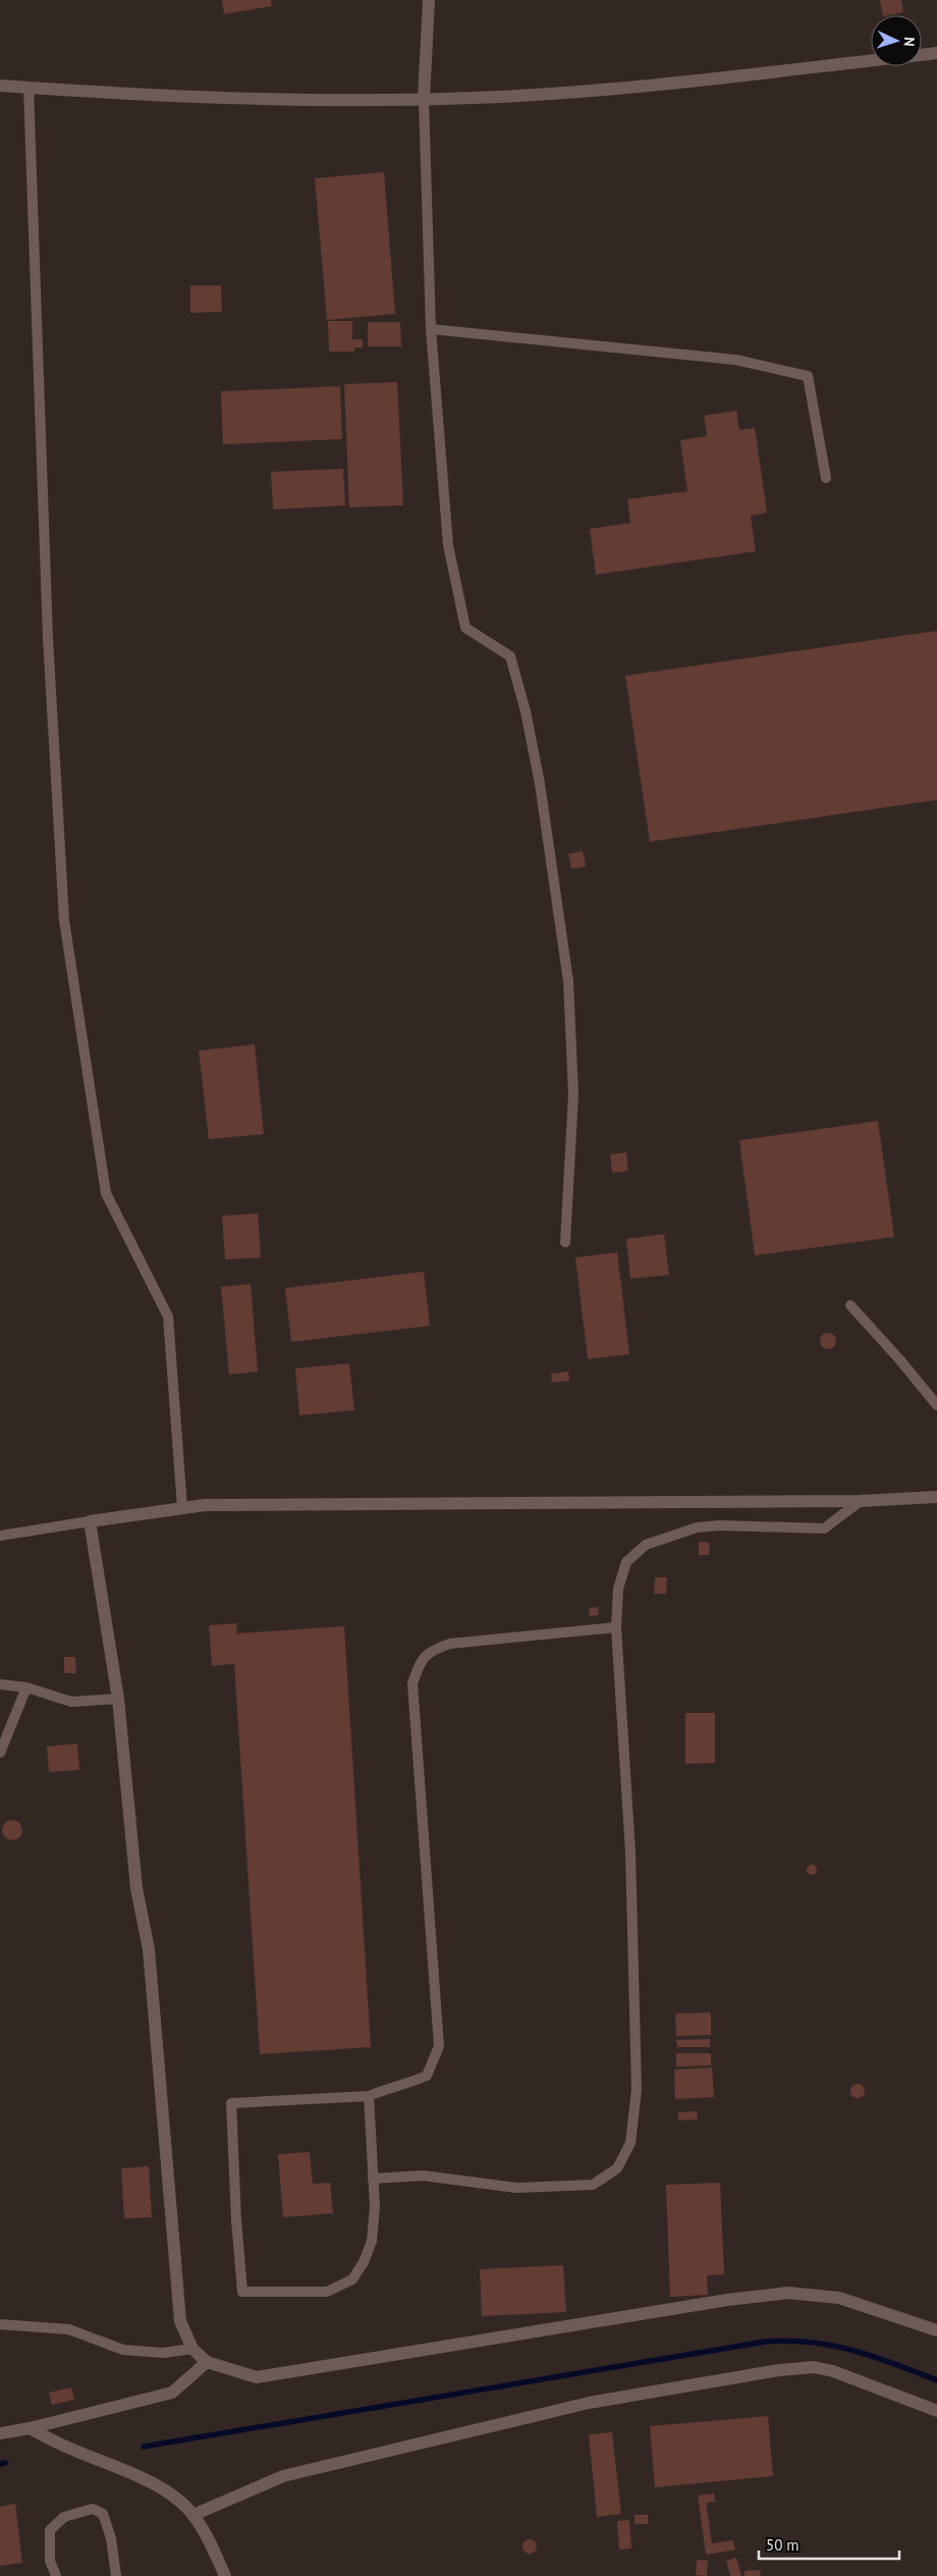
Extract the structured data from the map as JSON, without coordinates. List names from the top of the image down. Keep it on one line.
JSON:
{"scale_bar":"50 m","north":"right"}
